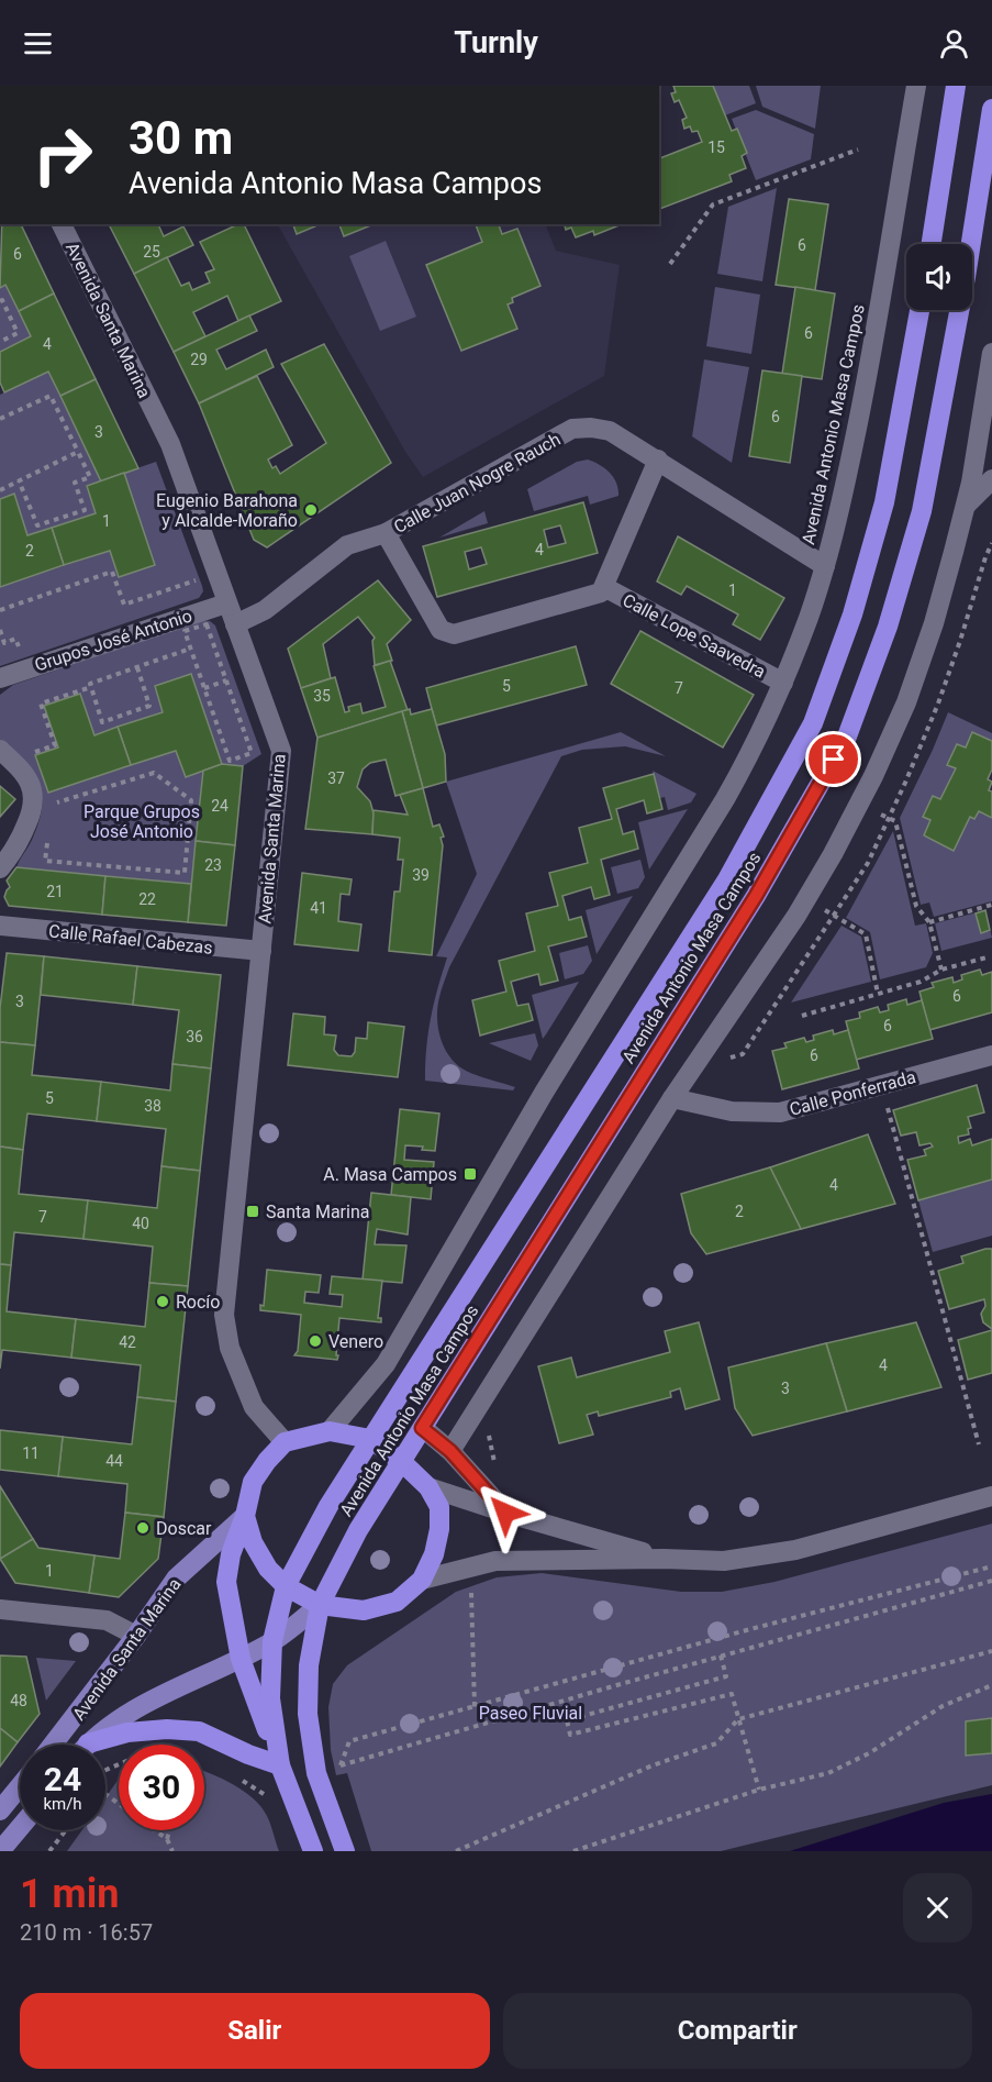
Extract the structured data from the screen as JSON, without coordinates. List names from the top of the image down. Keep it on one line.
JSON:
{"streets":{"highway":["Avenida Antonio Masa Campos"],"main road":["Avenida Santa Marina"],"street":["Calle Juan Nogre Rauch","Calle Lope Saavedra","Grupos José Antonio","Calle Rafael Cabezas","Calle Ponferrada"]},"crossings":[["Avenida Santa Marina","Avenida Antonio Masa Campos"],["Avenida Santa Marina","Calle Juan Nogre Rauch"],["Avenida Santa Marina","Grupos José Antonio"],["Avenida Santa Marina","Calle Rafael Cabezas"],["Avenida Antonio Masa Campos","Calle Juan Nogre Rauch"],["Avenida Antonio Masa Campos","Calle Lope Saavedra"]],"parks":["Parque Grupos José Antonio","Paseo Fluvial"],"places":{"other":["Eugenio Barahona y Alcalde-Moraño","Rocío","Venero","Doscar"],"transit":["A. Masa Campos","Santa Marina"]},"house_numbers":["15","6","25","6","6","4","29","6","3","1","4","2","1","5","7","35","37","24","23","39","21","22","41","6","3","6","36","6","5","38","4","2","7","40","42","4","3","11","44","1","48"],"page":{"header":"Turnly","turn":["30 m","Avenida Antonio Masa Campos"],"speed":"24 km/h","limit":"30","heading":["1 min","210 m · 16:57"],"buttons":["Salir","Compartir"]}}
